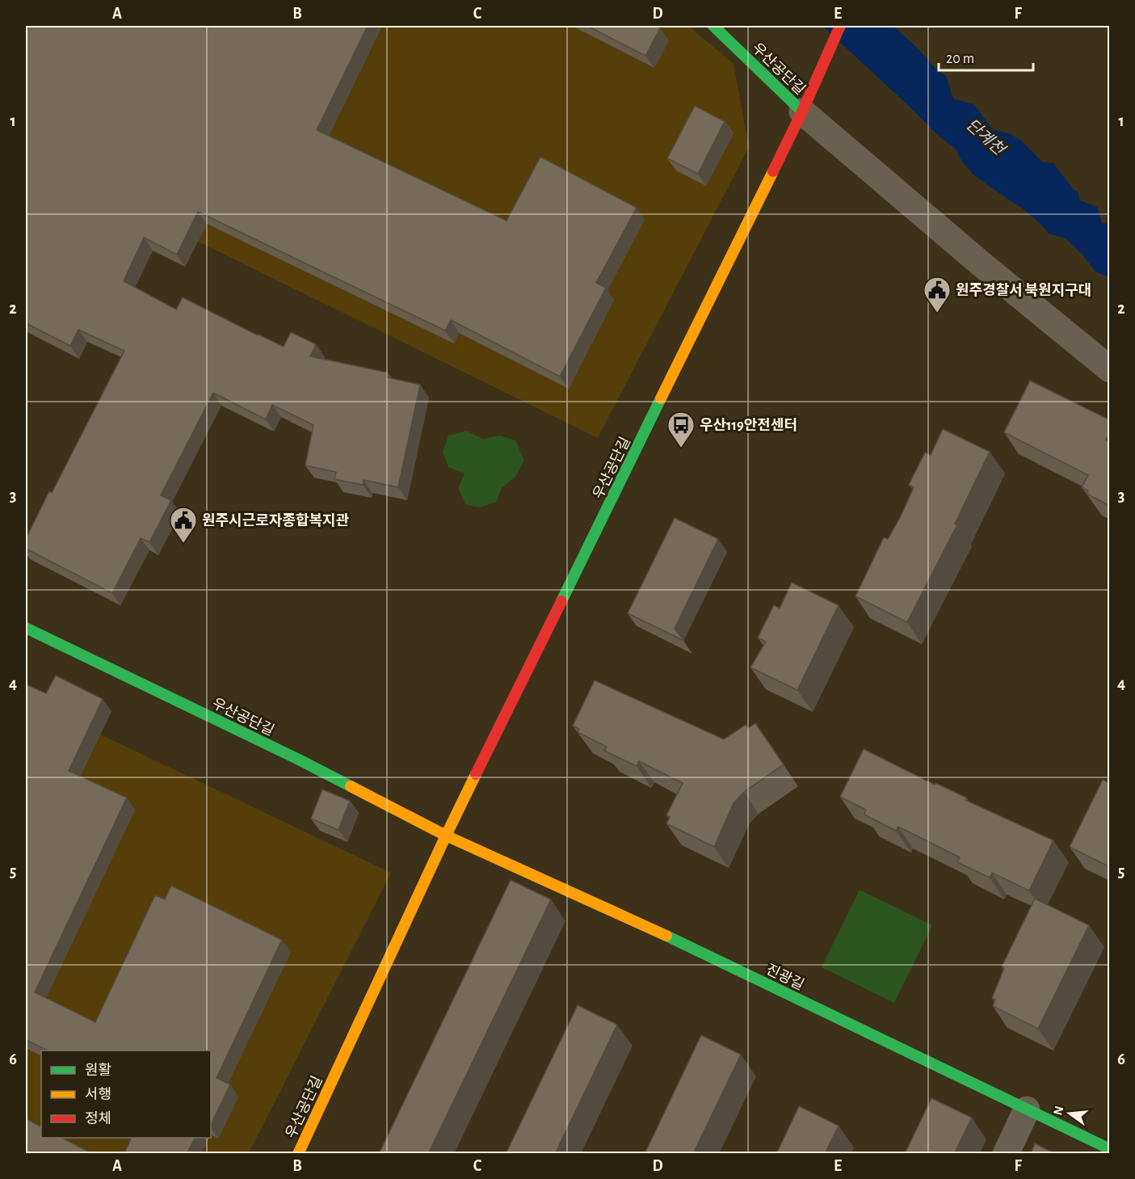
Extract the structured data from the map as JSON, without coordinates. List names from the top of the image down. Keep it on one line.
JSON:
{"streets":{"street":["우산공단길","진광길"]},"crossings":[["우산공단길","진광길"]],"water":["단계천"],"places":{"public building":["원주경찰서 북원지구대","원주시근로자종합복지관"],"bus stop":["우산119안전센터"]},"legend":["원활","서행","정체"],"scale_bar":"20 m","north":"left","grid":{"columns":["A","B","C","D","E","F"],"rows":["1","2","3","4","5","6"]}}
